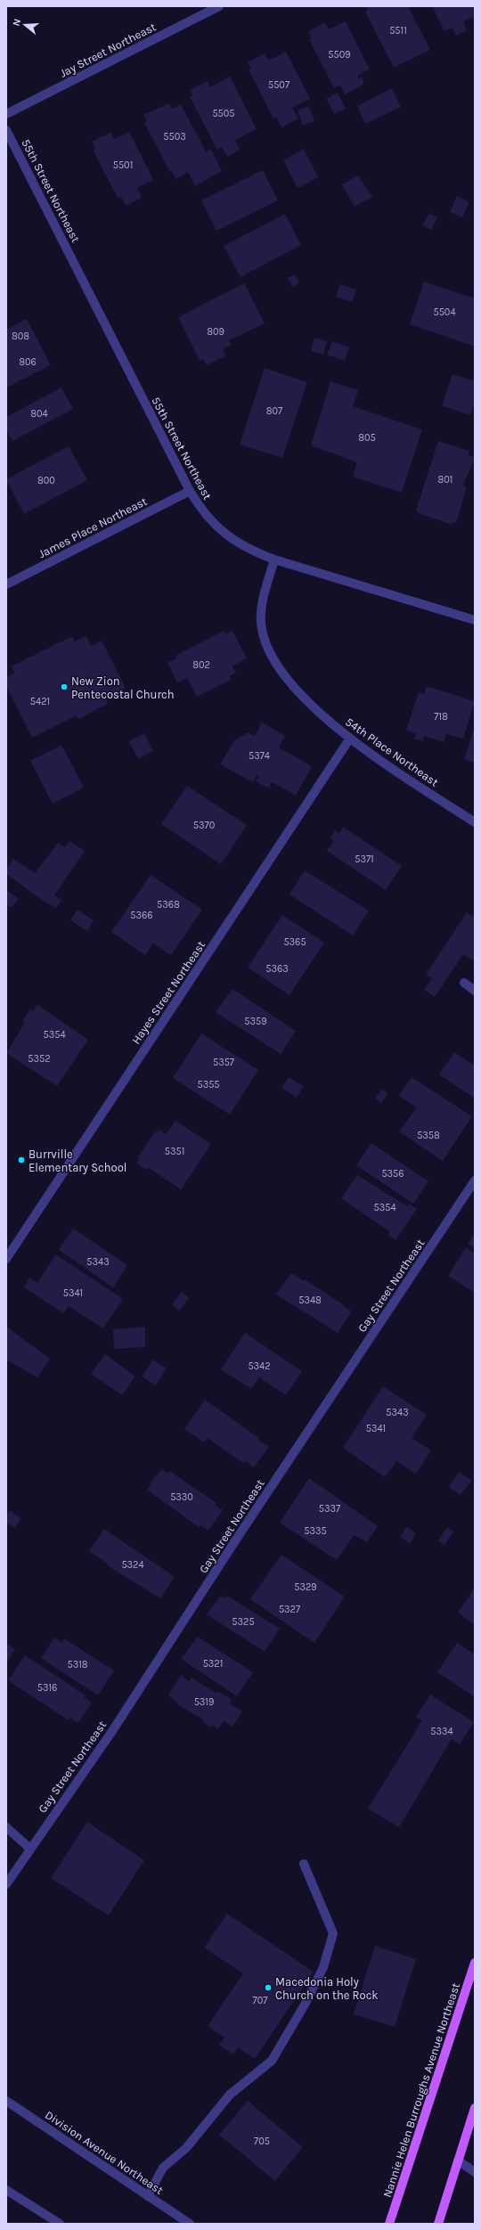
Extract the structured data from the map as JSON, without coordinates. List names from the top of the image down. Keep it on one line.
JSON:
{"streets":{"main road":["Nannie Helen Burroughs Avenue Northeast"],"street":["Jay Street Northeast","55th Street Northeast","James Place Northeast","54th Place Northeast","Hayes Street Northeast","Gay Street Northeast","Division Avenue Northeast"]},"crossings":[["55th Street Northeast","James Place Northeast"],["55th Street Northeast","54th Place Northeast"],["54th Place Northeast","Hayes Street Northeast"]],"places":["New Zion Pentecostal Church","Burrville Elementary School","Macedonia Holy Church on the Rock"],"house_numbers":["5511","5509","5507","5505","5503","5501","5504","809","808","806","807","804","805","801","800","802","5421","718","5374","5370","5371","5368","5366","5365","5363","5359","5354","5352","5357","5355","5358","5351","5356","5354","5343","5341","5348","5342","5343","5341","5330","5337","5335","5324","5329","5327","5325","5321","5318","5316","5319","5334","707","705"],"north":"left"}
